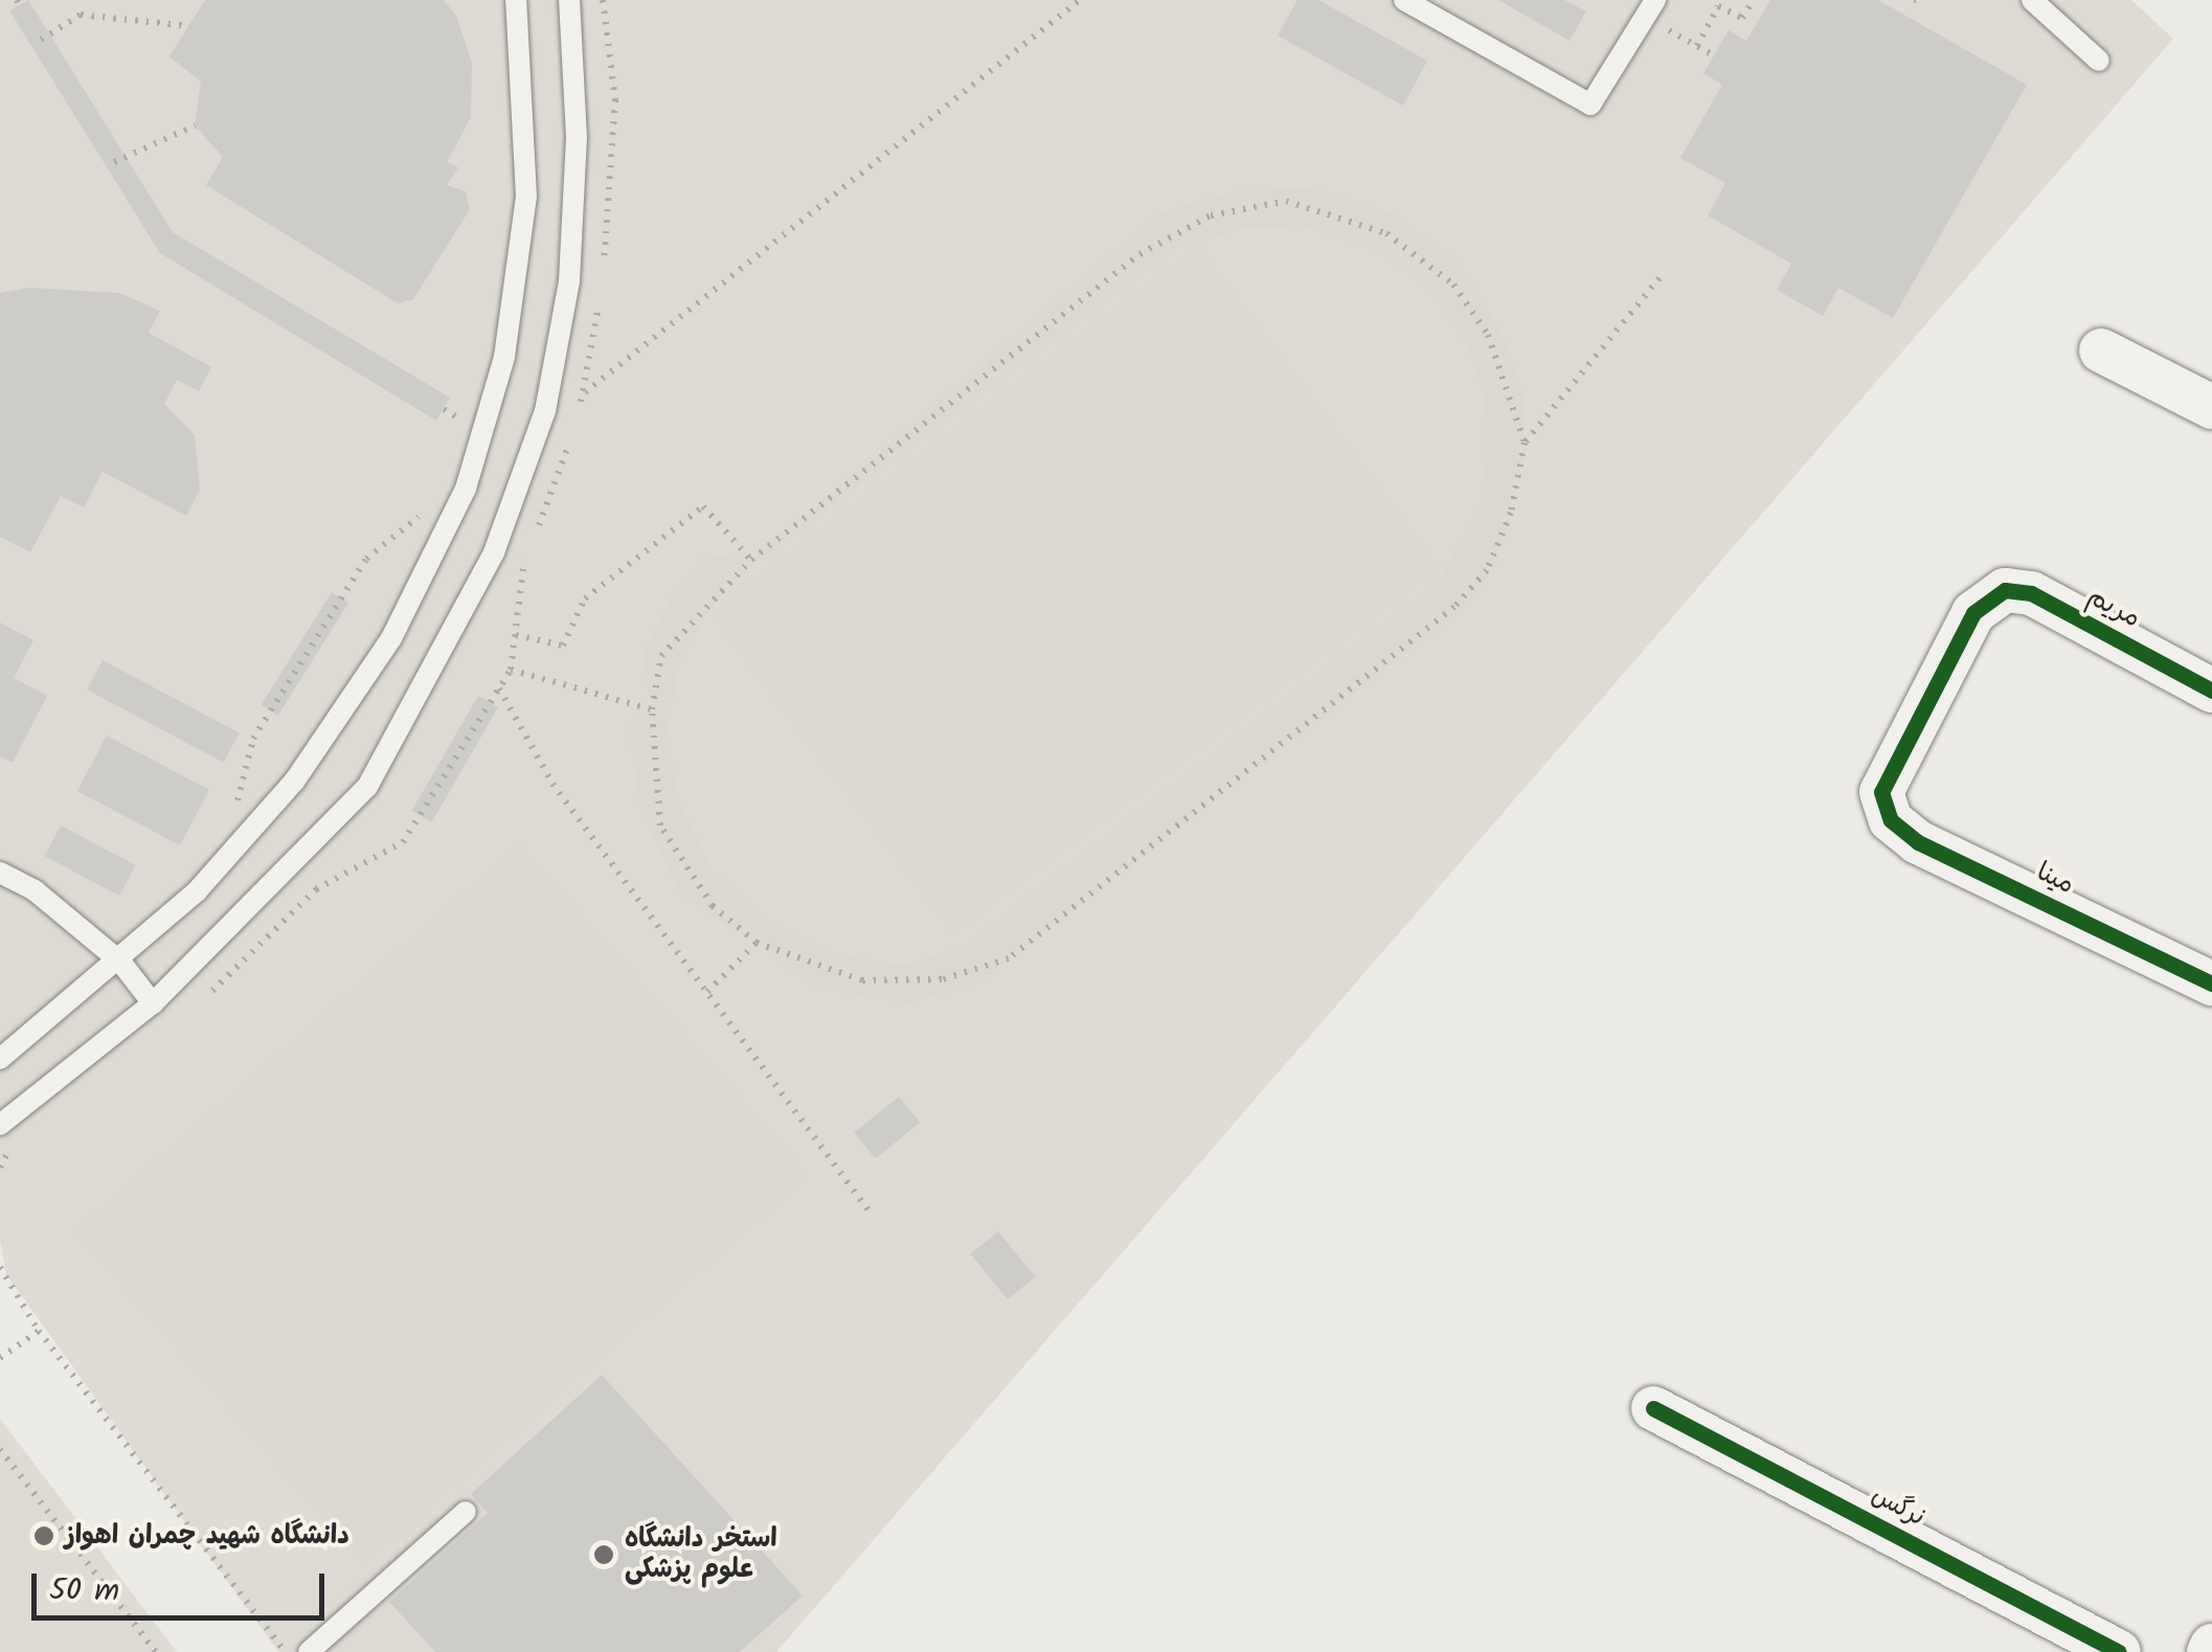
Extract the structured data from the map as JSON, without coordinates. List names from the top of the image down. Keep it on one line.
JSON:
{"streets":{"street":["مریم","مینا","نرگس"]},"crossings":[["مریم","مینا"]],"places":["دانشگاه شهید چمران اهواز","استخر دانشگاه علوم پزشکی"],"scale_bar":"50 m"}
